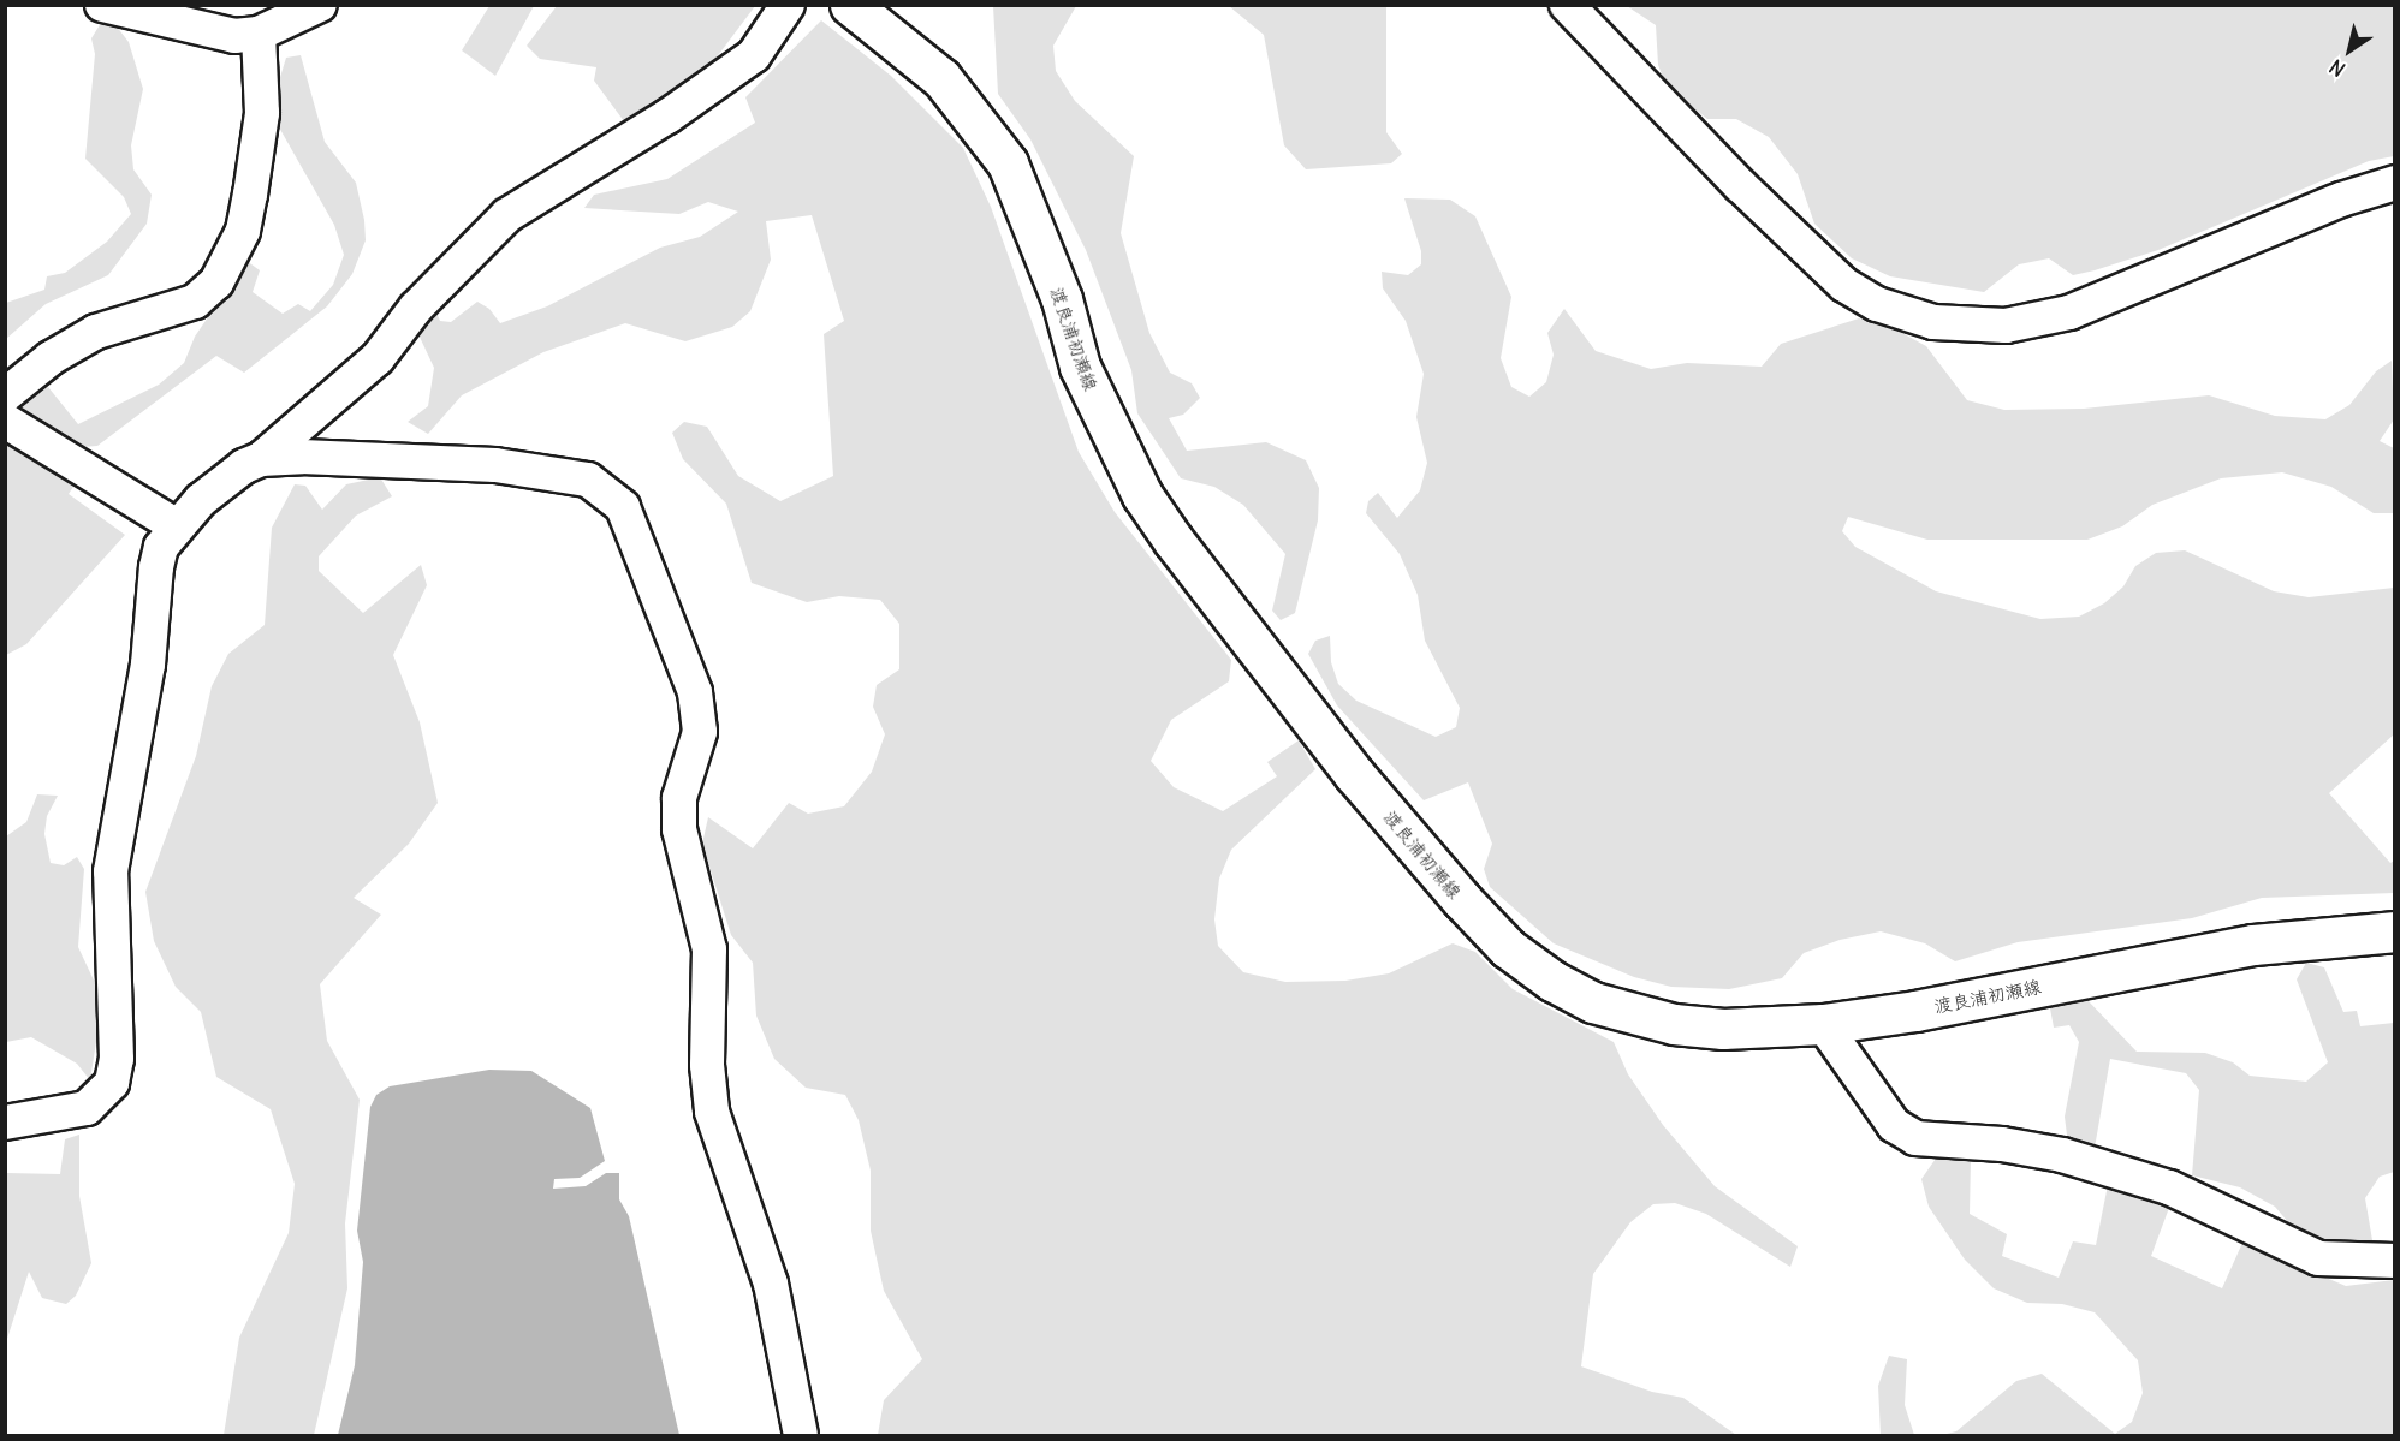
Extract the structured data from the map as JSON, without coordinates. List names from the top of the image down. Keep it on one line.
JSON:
{"streets":{"main road":["渡良浦初瀬線"]},"north":"bottom left"}
